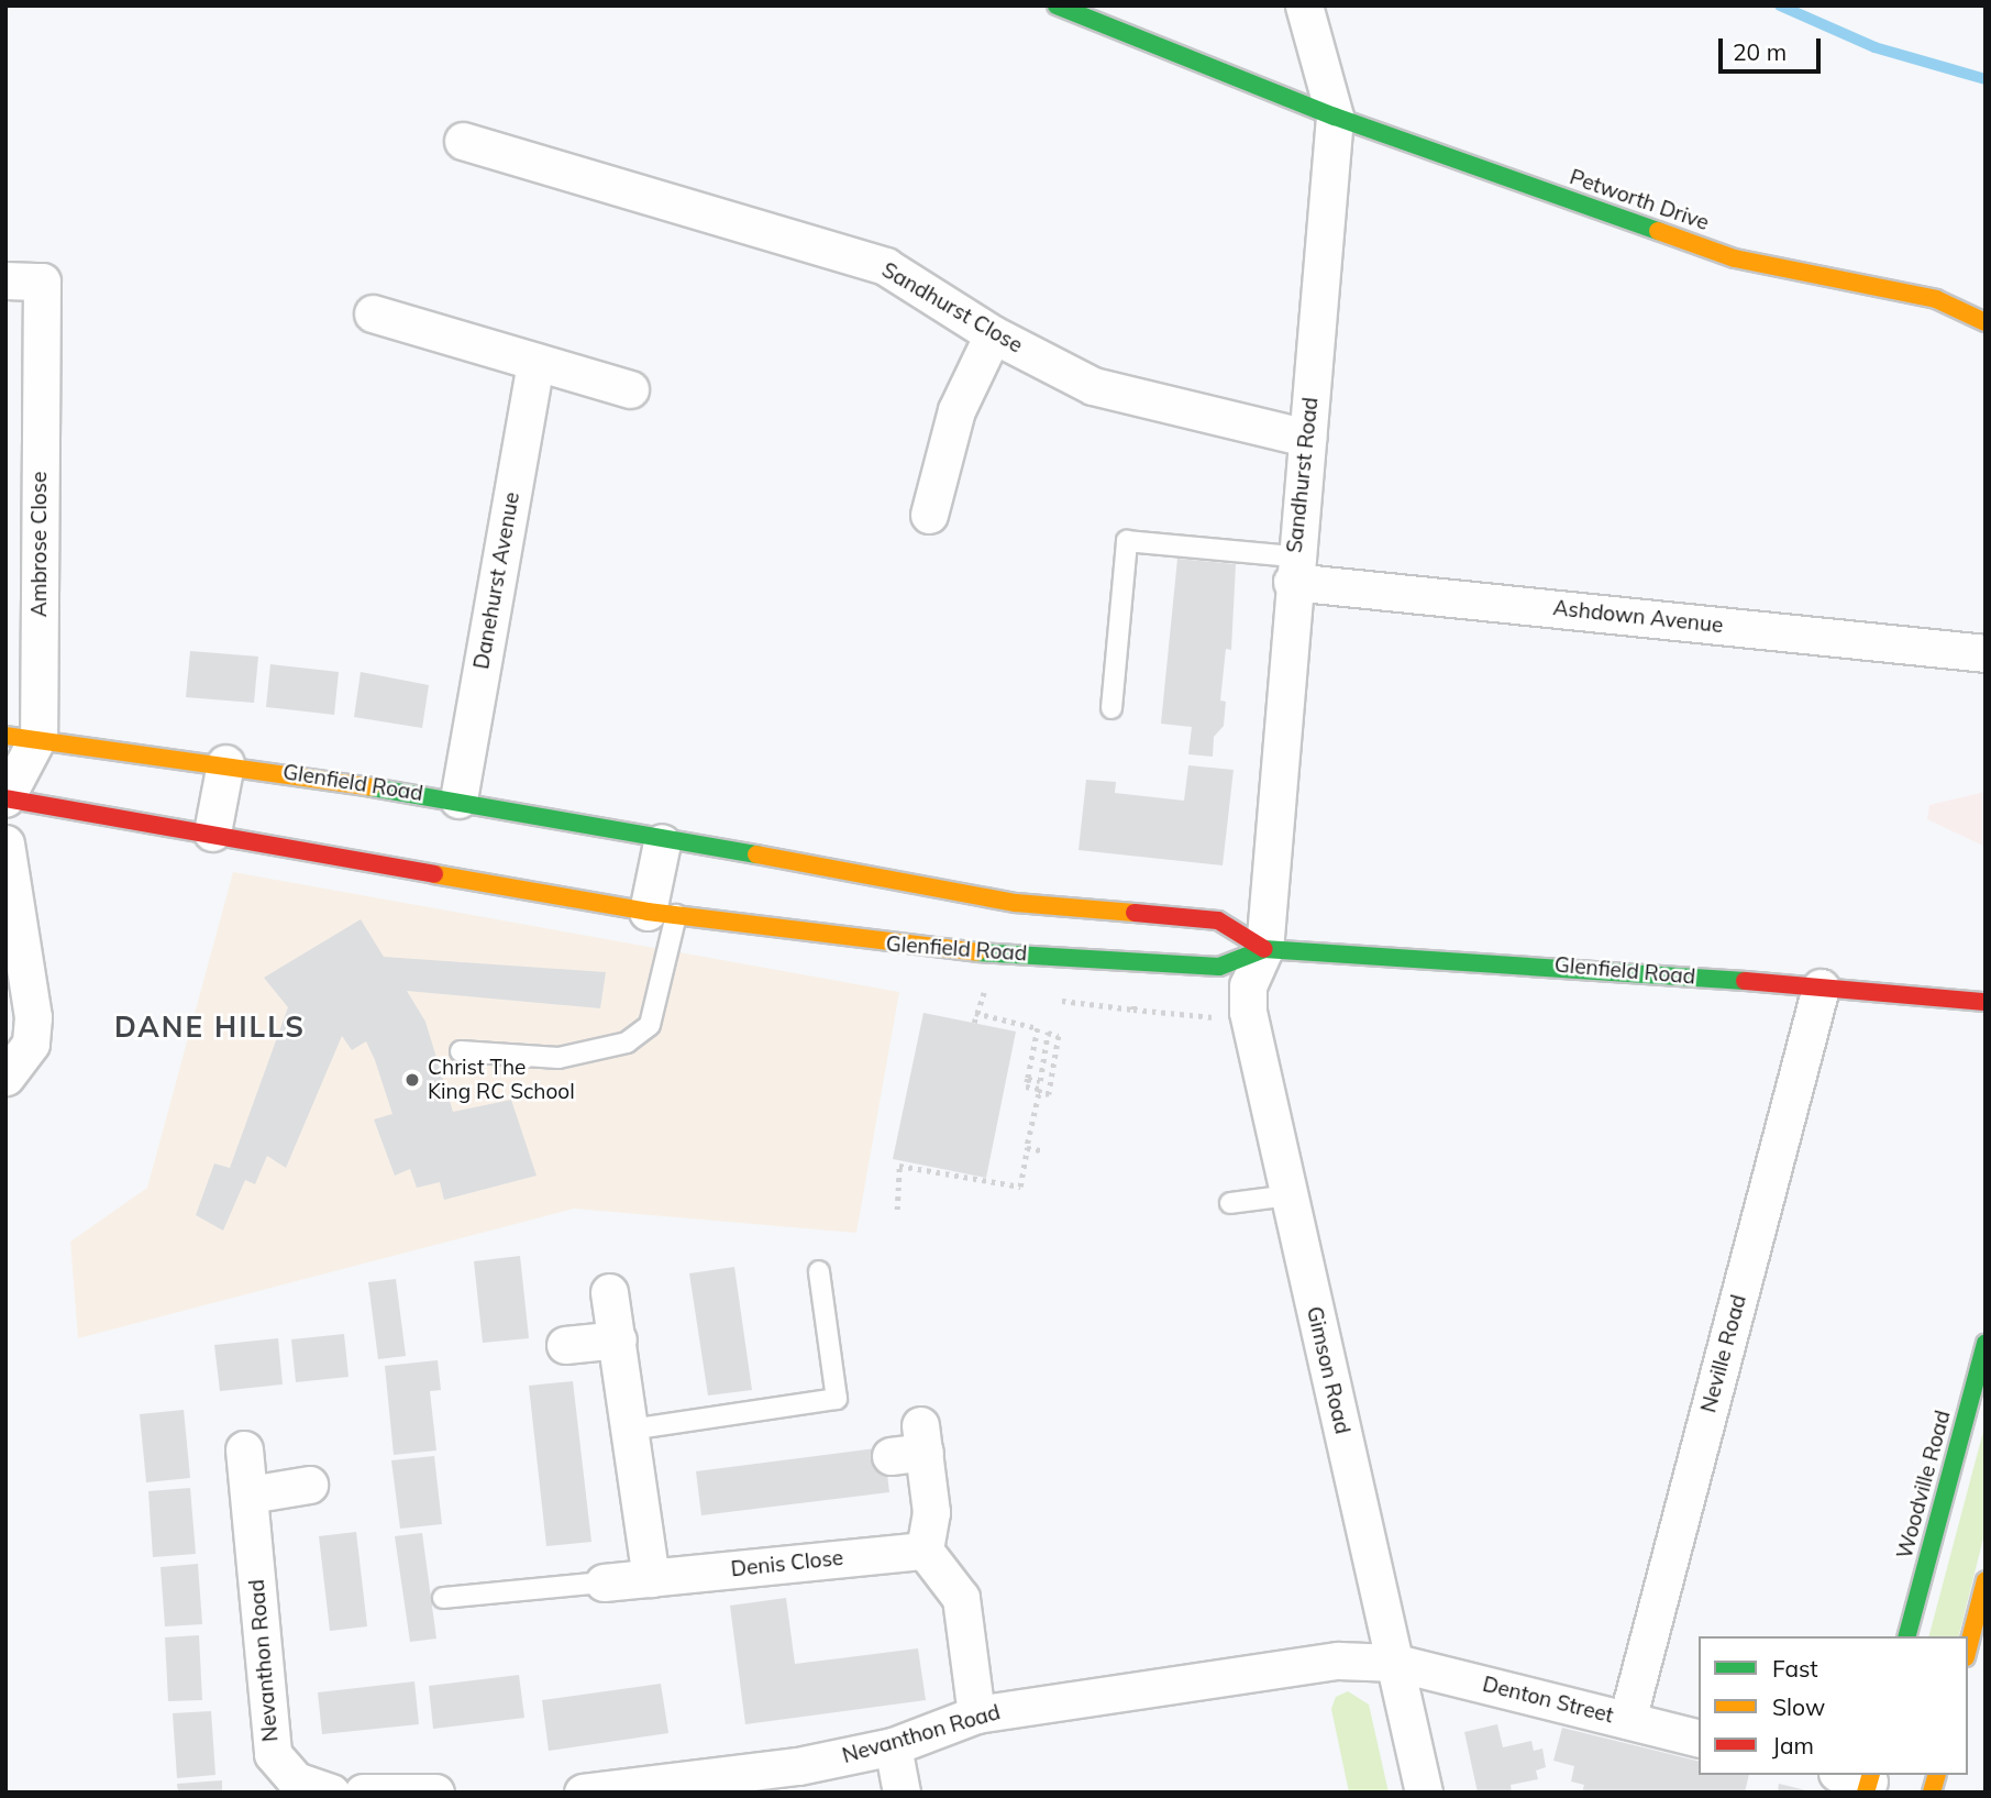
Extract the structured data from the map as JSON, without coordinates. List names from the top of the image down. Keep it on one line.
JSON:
{"streets":{"street":["Petworth Drive","Sandhurst Close","Sandhurst Road","Ambrose Close","Danehurst Avenue","Ashdown Avenue","Glenfield Road","Neville Road","Gimson Road","Woodville Road","Denis Close","Nevanthon Road","Denton Street"]},"crossings":[["Petworth Drive","Sandhurst Road"],["Sandhurst Close","Sandhurst Road"],["Sandhurst Road","Ashdown Avenue"],["Sandhurst Road","Glenfield Road"],["Sandhurst Road","Gimson Road"],["Ambrose Close","Glenfield Road"],["Danehurst Avenue","Glenfield Road"],["Glenfield Road","Neville Road"],["Glenfield Road","Gimson Road"],["Neville Road","Denton Street"],["Gimson Road","Nevanthon Road"],["Gimson Road","Denton Street"],["Nevanthon Road","Denton Street"]],"districts":["DANE HILLS"],"places":["Christ The King RC School"],"legend":["Fast","Slow","Jam"],"scale_bar":"20 m"}
